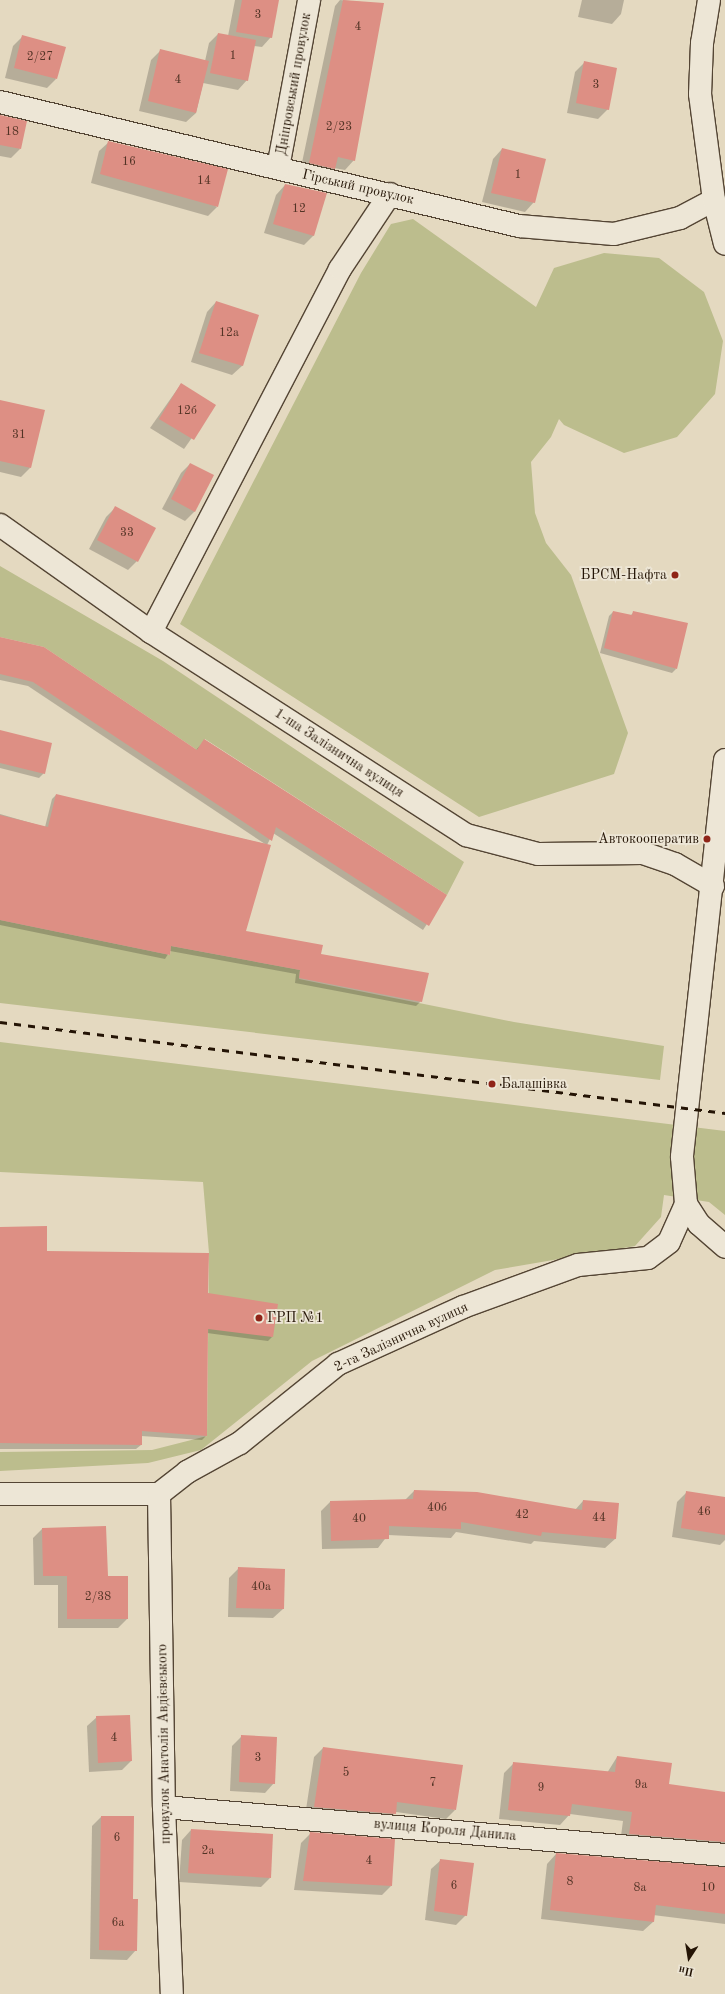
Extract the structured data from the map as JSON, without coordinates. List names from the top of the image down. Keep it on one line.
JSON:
{"streets":{"street":["Дніпровський провулок","Гірський провулок","1-ша Залізнична вулиця","2-га Залізнична вулиця","провулок Анатолія Авдієвського","вулиця Короля Данила"]},"crossings":[["Дніпровський провулок","Гірський провулок"],["2-га Залізнична вулиця","провулок Анатолія Авдієвського"],["провулок Анатолія Авдієвського","вулиця Короля Данила"]],"places":["БРСМ-Нафта","Автокооператив","Балашівка","ГРП №1"],"house_numbers":["3","4","1","2/27","4","3","2/23","18","16","1","14","12","12а","12б","31","33","40б","46","42","44","40","40а","2/38","4","3","5","7","9а","9","6","2а","4","8","6","8а","10","6а"],"north":"bottom"}
